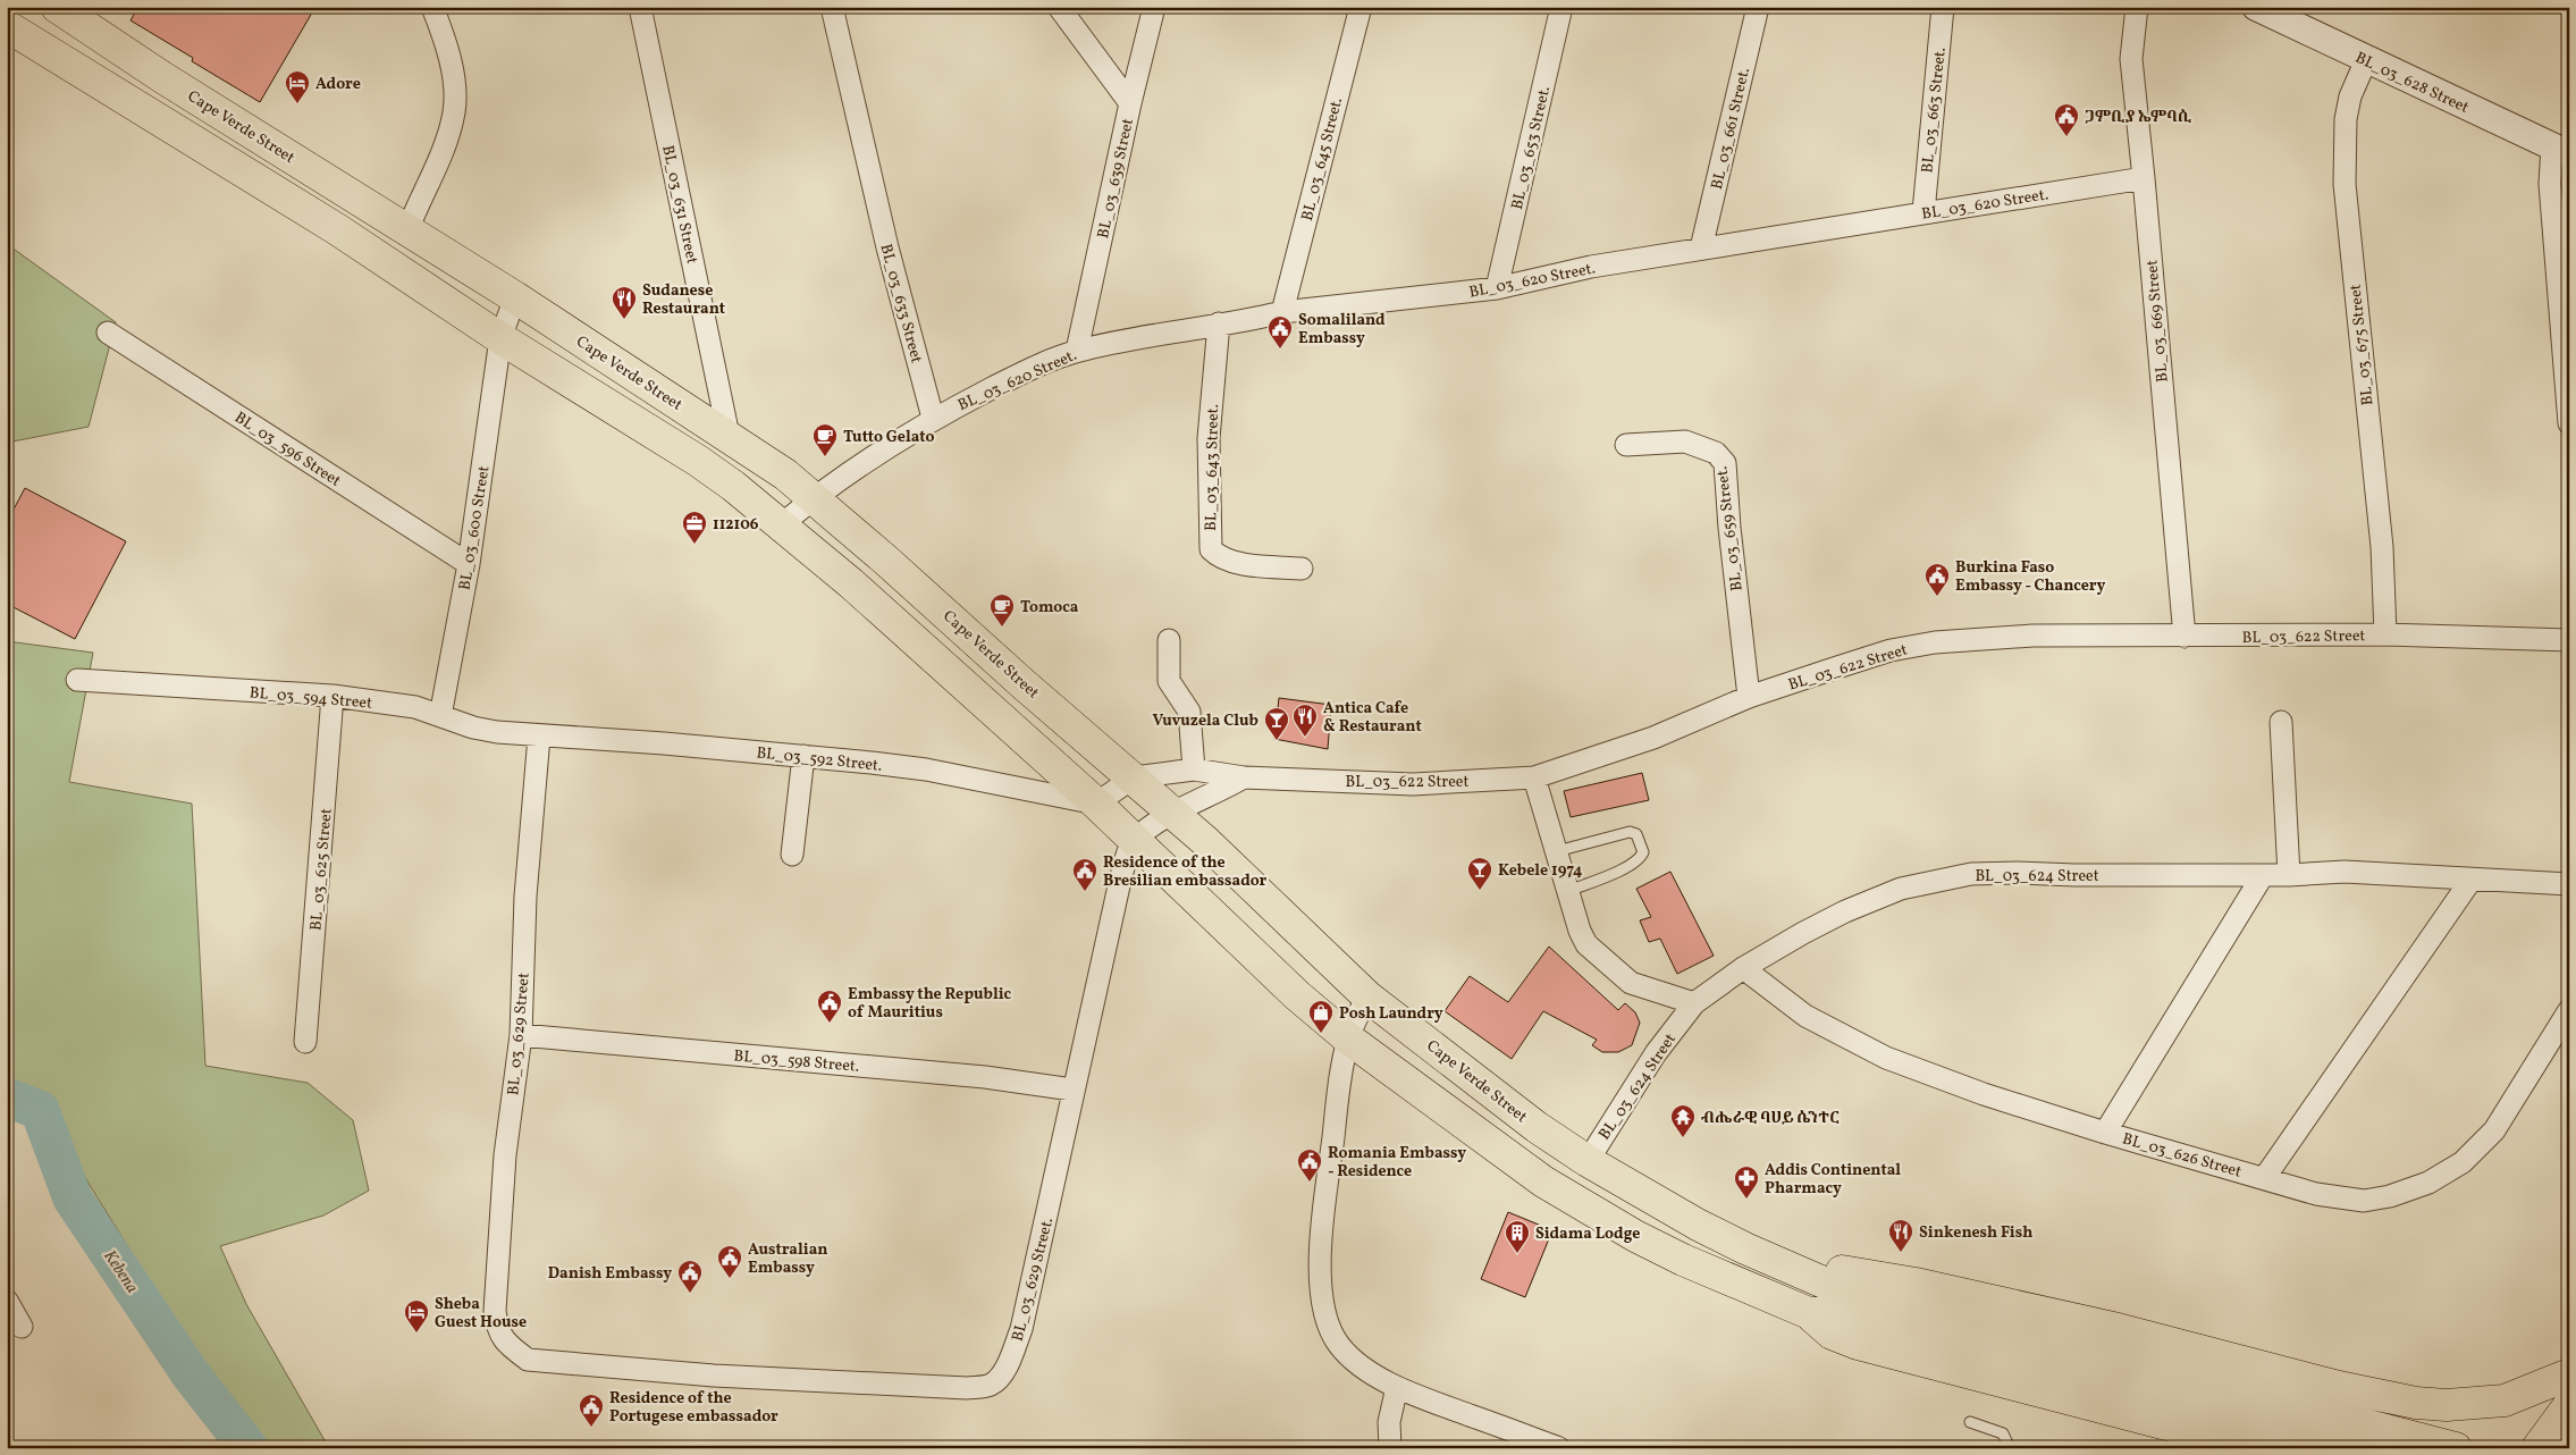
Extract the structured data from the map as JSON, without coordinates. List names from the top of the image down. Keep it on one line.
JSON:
{"streets":{"main road":["Cape Verde Street"],"street":["BL_03_628 Street","BL_03_663 Street.","BL_03_661 Street.","BL_03_653 Street.","BL_03_645 Street.","BL_03_639 Street","BL_03_620 Street.","BL_03_631 Street","BL_03_633 Street","BL_03_669 Street","BL_03_675 Street","BL_03_596 Street","BL_03_643 Street.","BL_03_600 Street","BL_03_659 Street.","BL_03_622 Street","BL_03_594 Street","BL_03_592 Street.","BL_03_625 Street","BL_03_624 Street","BL_03_629 Street","BL_03_598 Street.","BL_03_626 Street","BL_03_629 Street."]},"crossings":[["BL_03_628 Street","BL_03_675 Street"],["BL_03_663 Street.","BL_03_620 Street."],["Cape Verde Street","BL_03_631 Street"],["Cape Verde Street","BL_03_600 Street"],["Cape Verde Street","BL_03_622 Street"],["Cape Verde Street","BL_03_624 Street"],["BL_03_661 Street.","BL_03_620 Street."],["BL_03_653 Street.","BL_03_620 Street."],["BL_03_645 Street.","BL_03_620 Street."],["BL_03_639 Street","BL_03_620 Street."],["BL_03_620 Street.","BL_03_633 Street"],["BL_03_620 Street.","BL_03_669 Street"],["BL_03_620 Street.","BL_03_643 Street."],["BL_03_669 Street","BL_03_622 Street"],["BL_03_675 Street","BL_03_622 Street"],["BL_03_596 Street","BL_03_600 Street"],["BL_03_600 Street","BL_03_594 Street"],["BL_03_659 Street.","BL_03_622 Street"],["BL_03_594 Street","BL_03_592 Street."],["BL_03_594 Street","BL_03_625 Street"],["BL_03_594 Street","BL_03_629 Street"],["BL_03_592 Street.","BL_03_629 Street"],["BL_03_624 Street","BL_03_626 Street"],["BL_03_629 Street","BL_03_598 Street."],["BL_03_629 Street","BL_03_629 Street."],["BL_03_598 Street.","BL_03_629 Street."]],"water":["Kebena"],"places":{"hotel":["Adore","Sheba Guest House"],"public building":["ጋምቢያ ኤምባሲ","Somaliland Embassy","Burkina Faso Embassy - Chancery","Residence of the Bresilian embassador","Embassy the Republic of Mauritius","Romania Embassy - Residence","Australian Embassy","Danish Embassy","Residence of the Portugese embassador"],"restaurant":["Sudanese Restaurant","Antica Cafe & Restaurant","Sinkenesh Fish"],"cafe":["Tutto Gelato","Tomoca"],"office":["112106"],"bar":["Vuvuzela Club","Kebele 1974"],"shop":["Posh Laundry"],"temple":["ብሔራዊ ባሀይ ሴንተር"],"pharmacy":["Addis Continental Pharmacy"],"building":["Sidama Lodge"]}}
